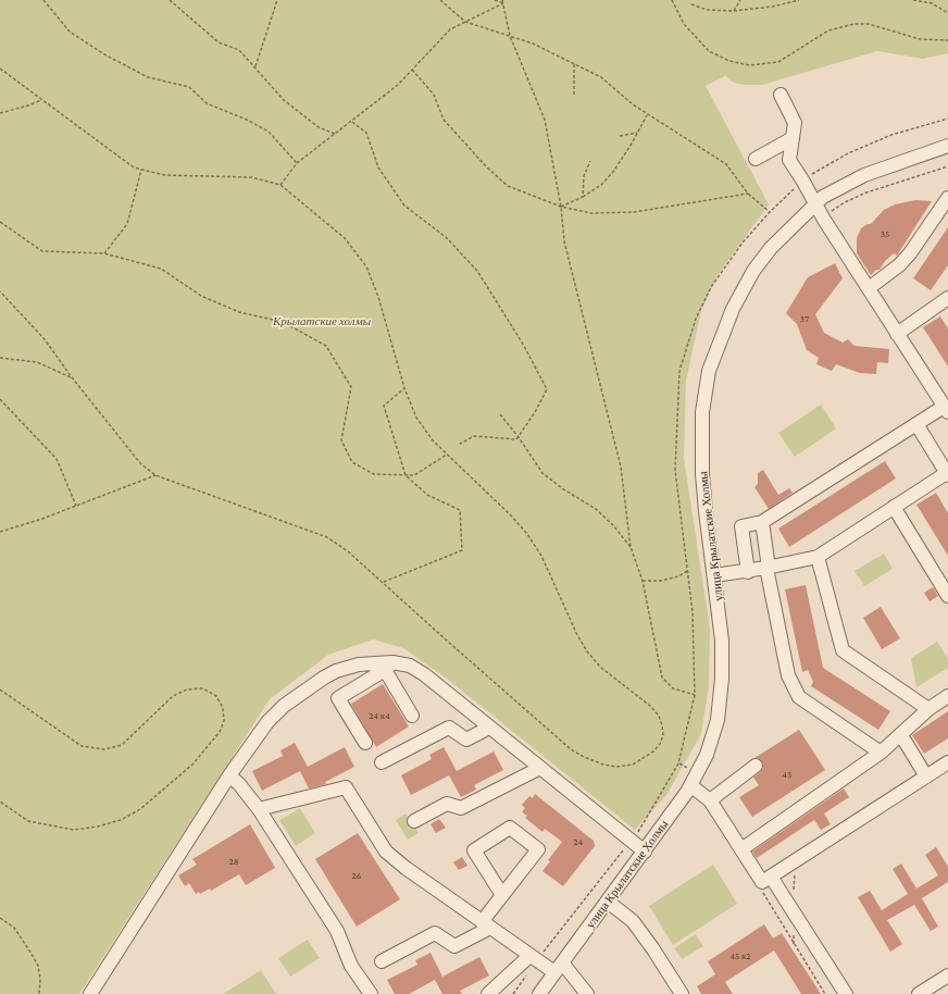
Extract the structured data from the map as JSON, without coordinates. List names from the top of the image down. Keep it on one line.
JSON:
{"streets":{"street":["улица Крылатские Холмы"]},"parks":["Крылатские холмы"],"house_numbers":["35","37","24 к4","43","24","28","26","45 к2"]}
